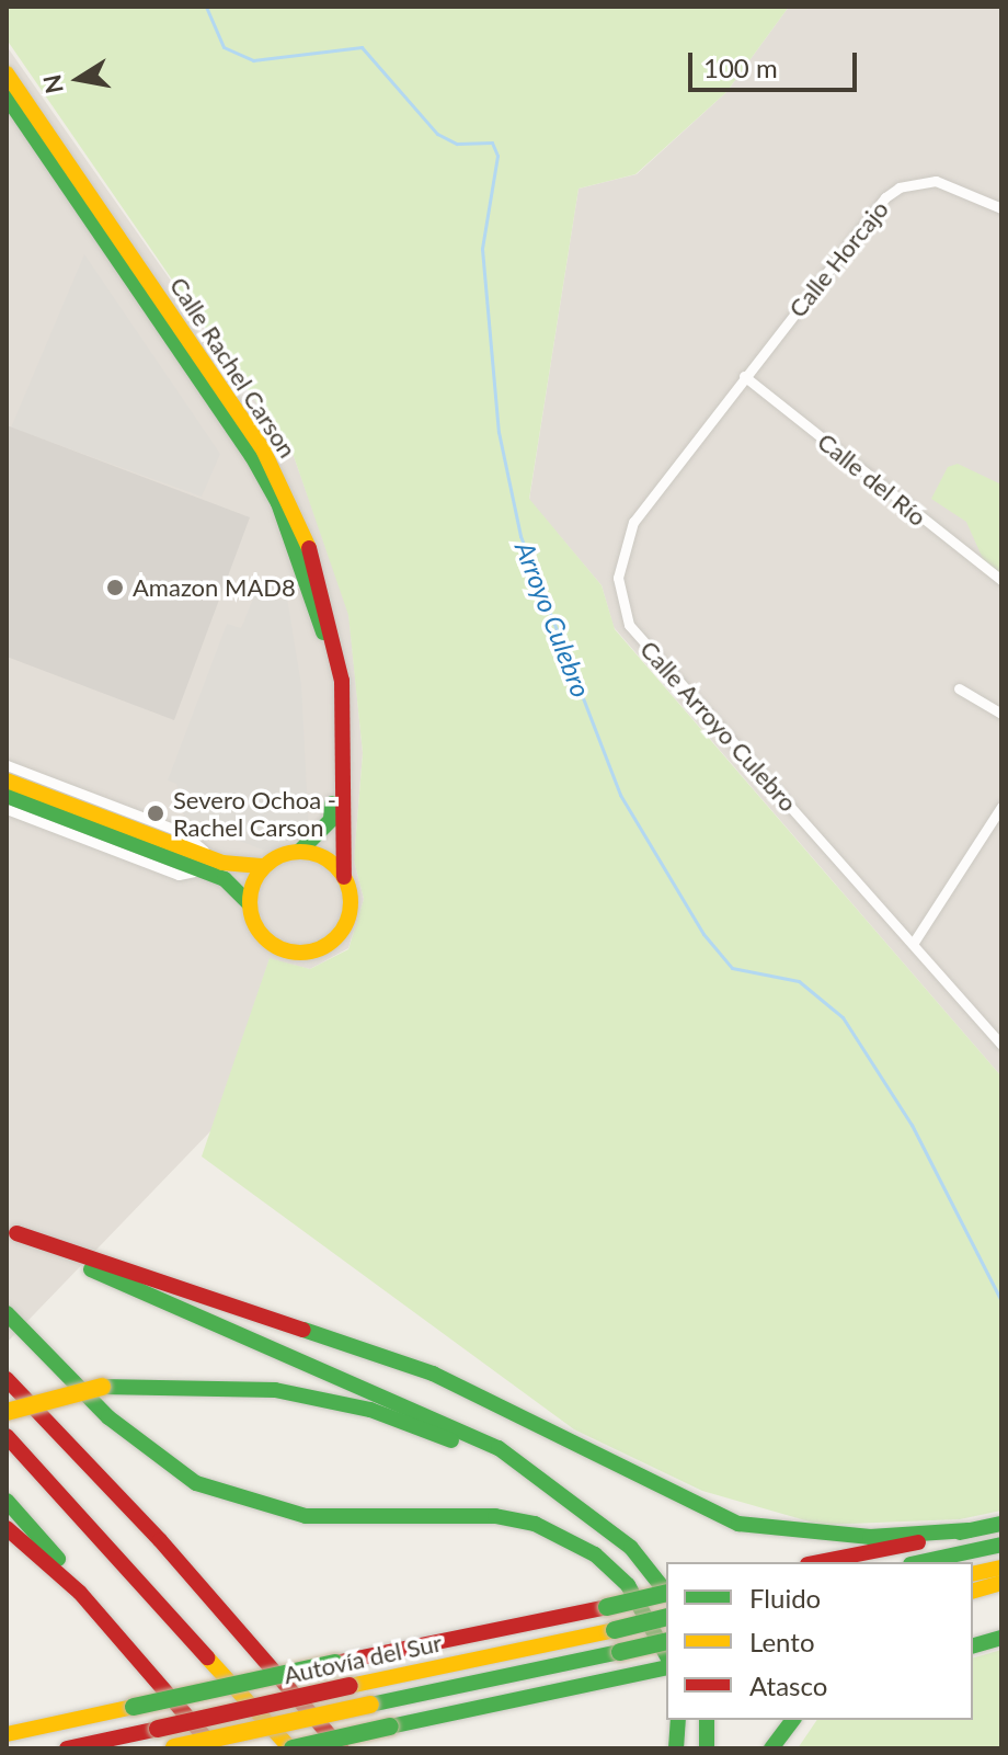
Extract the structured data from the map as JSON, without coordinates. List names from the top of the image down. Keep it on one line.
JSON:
{"streets":{"main road":["Calle Rachel Carson","Autovía del Sur"],"street":["Calle Horcajo","Calle del Río","Calle Arroyo Culebro"]},"crossings":[["Calle Horcajo","Calle del Río"],["Calle Horcajo","Calle Arroyo Culebro"],["Calle del Río","Calle Arroyo Culebro"]],"water":["Arroyo Culebro"],"places":["Amazon MAD8","Severo Ochoa - Rachel Carson"],"legend":["Fluido","Lento","Atasco"],"scale_bar":"100 m","north":"left"}
